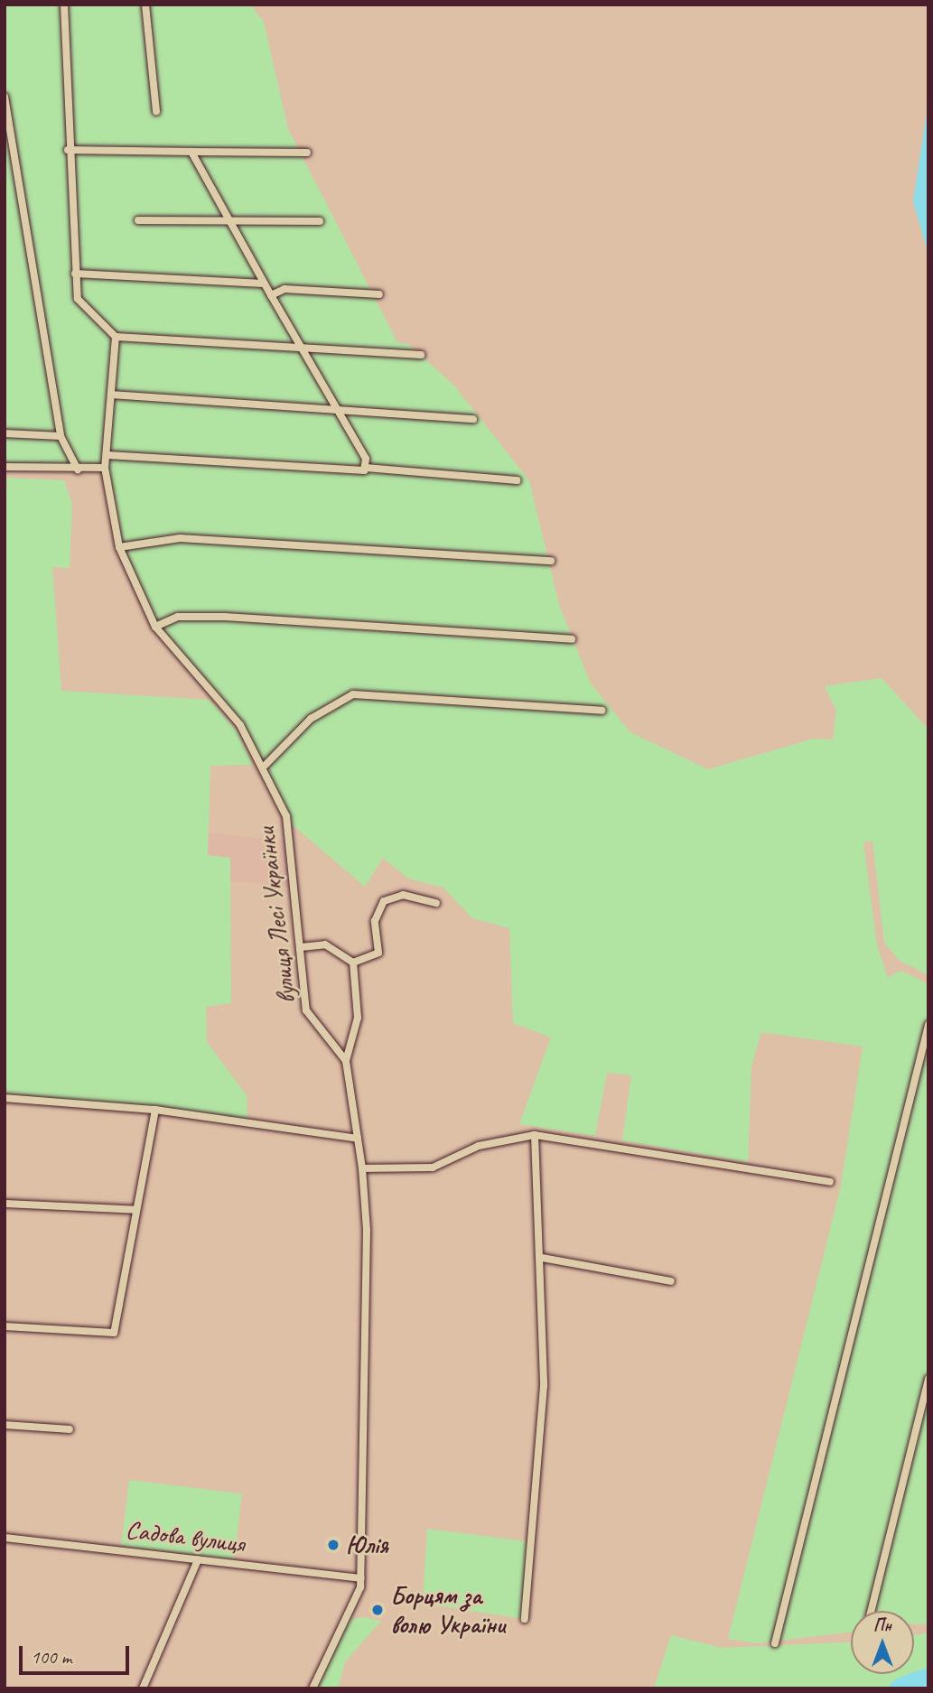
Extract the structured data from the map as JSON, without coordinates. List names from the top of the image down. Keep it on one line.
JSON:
{"streets":{"street":["вулиця Лесі Українки","Садова вулиця"]},"crossings":[["вулиця Лесі Українки","Садова вулиця"]],"places":["Юлія","Борцям за волю України"],"scale_bar":"100 m","north":"top"}
